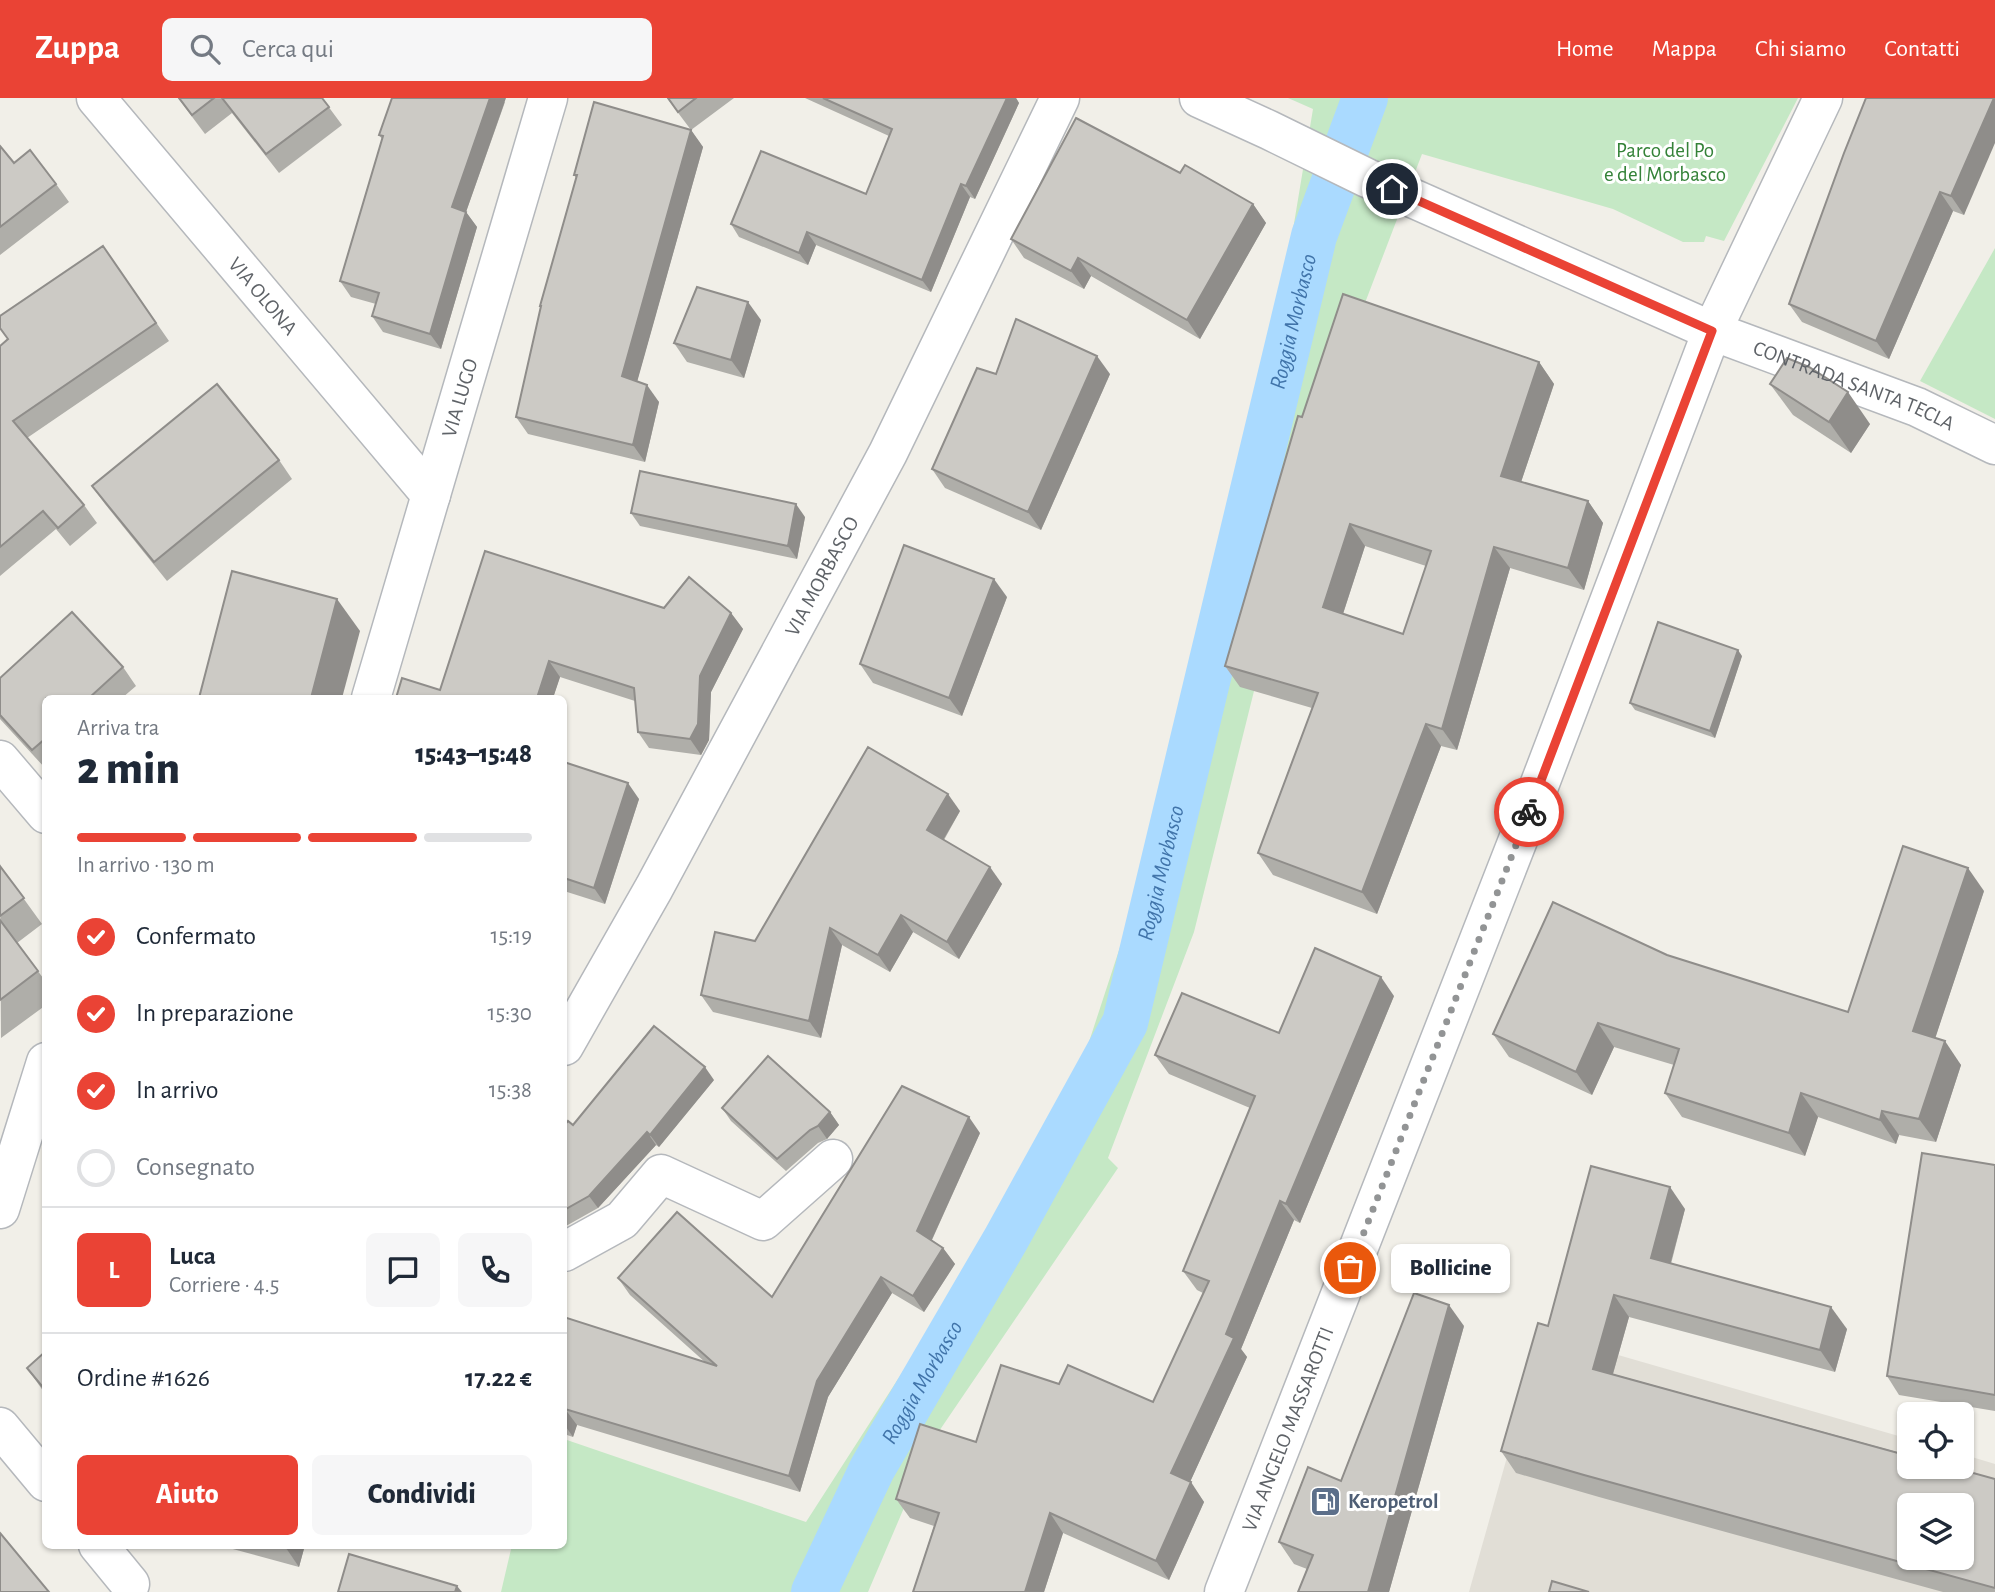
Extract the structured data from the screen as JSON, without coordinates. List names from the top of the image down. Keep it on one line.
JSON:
{"streets":{"street":["VIA OLONA","CONTRADA SANTA TECLA","VIA LUGO","VIA MORBASCO","VIA ANGELO MASSAROTTI"]},"crossings":[["VIA OLONA","VIA LUGO"],["CONTRADA SANTA TECLA","VIA ANGELO MASSAROTTI"]],"water":["Roggia Morbasco"],"parks":["Parco del Po e del Morbasco"],"places":{"other":["Bollicine"],"fuel station":["Keropetrol"]},"page":{"header":"Zuppa","search":"Cerca qui","nav":["Home","Mappa","Chi siamo","Contatti"],"heading":["2 min","Arriva tra","15:43–15:48"],"panel":["Luca","Corriere · 4.5","Ordine #1626","17.22 €"],"bar":"In arrivo · 130 m","list":[["Confermato","15:19"],["In preparazione","15:30"],["In arrivo","15:38"],"Consegnato"],"round":"L","bubble":"Bollicine","buttons":["Aiuto","Condividi"]}}
